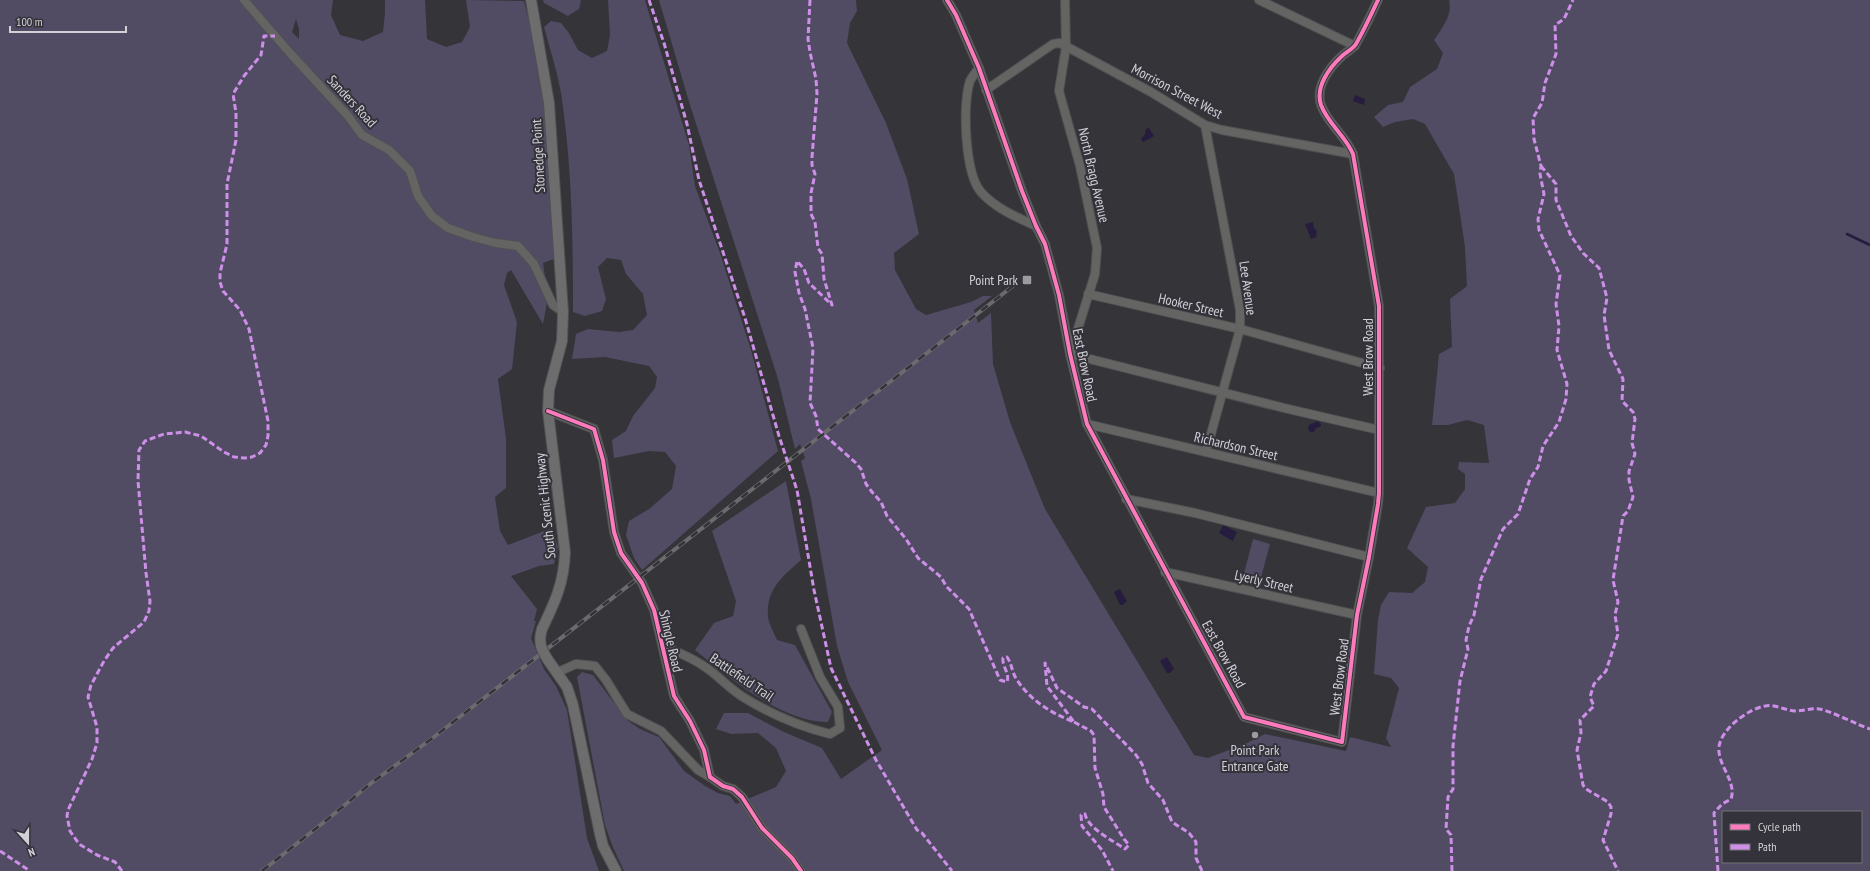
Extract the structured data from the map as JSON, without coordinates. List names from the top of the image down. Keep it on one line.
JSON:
{"streets":{"main road":["Stonedge Point","South Scenic Highway"],"street":["Morrison Street West","Sanders Road","North Bragg Avenue","Lee Avenue","Hooker Street","West Brow Road","East Brow Road","Richardson Street","Lyerly Street","Shingle Road","Battlefield Trail"]},"crossings":[["Morrison Street West","North Bragg Avenue"],["Morrison Street West","Lee Avenue"],["Morrison Street West","West Brow Road"],["Sanders Road","Stonedge Point"],["Sanders Road","South Scenic Highway"],["Stonedge Point","South Scenic Highway"],["North Bragg Avenue","Hooker Street"],["North Bragg Avenue","East Brow Road"],["Lee Avenue","Hooker Street"],["Lee Avenue","Richardson Street"],["Hooker Street","West Brow Road"],["West Brow Road","East Brow Road"],["West Brow Road","Richardson Street"],["West Brow Road","Lyerly Street"],["East Brow Road","Richardson Street"],["East Brow Road","Lyerly Street"],["South Scenic Highway","Shingle Road"],["Shingle Road","Battlefield Trail"]],"places":{"transit":["Point Park"],"other":["Point Park Entrance Gate"]},"legend":["Cycle path","Path"],"scale_bar":"100 m","north":"bottom"}
